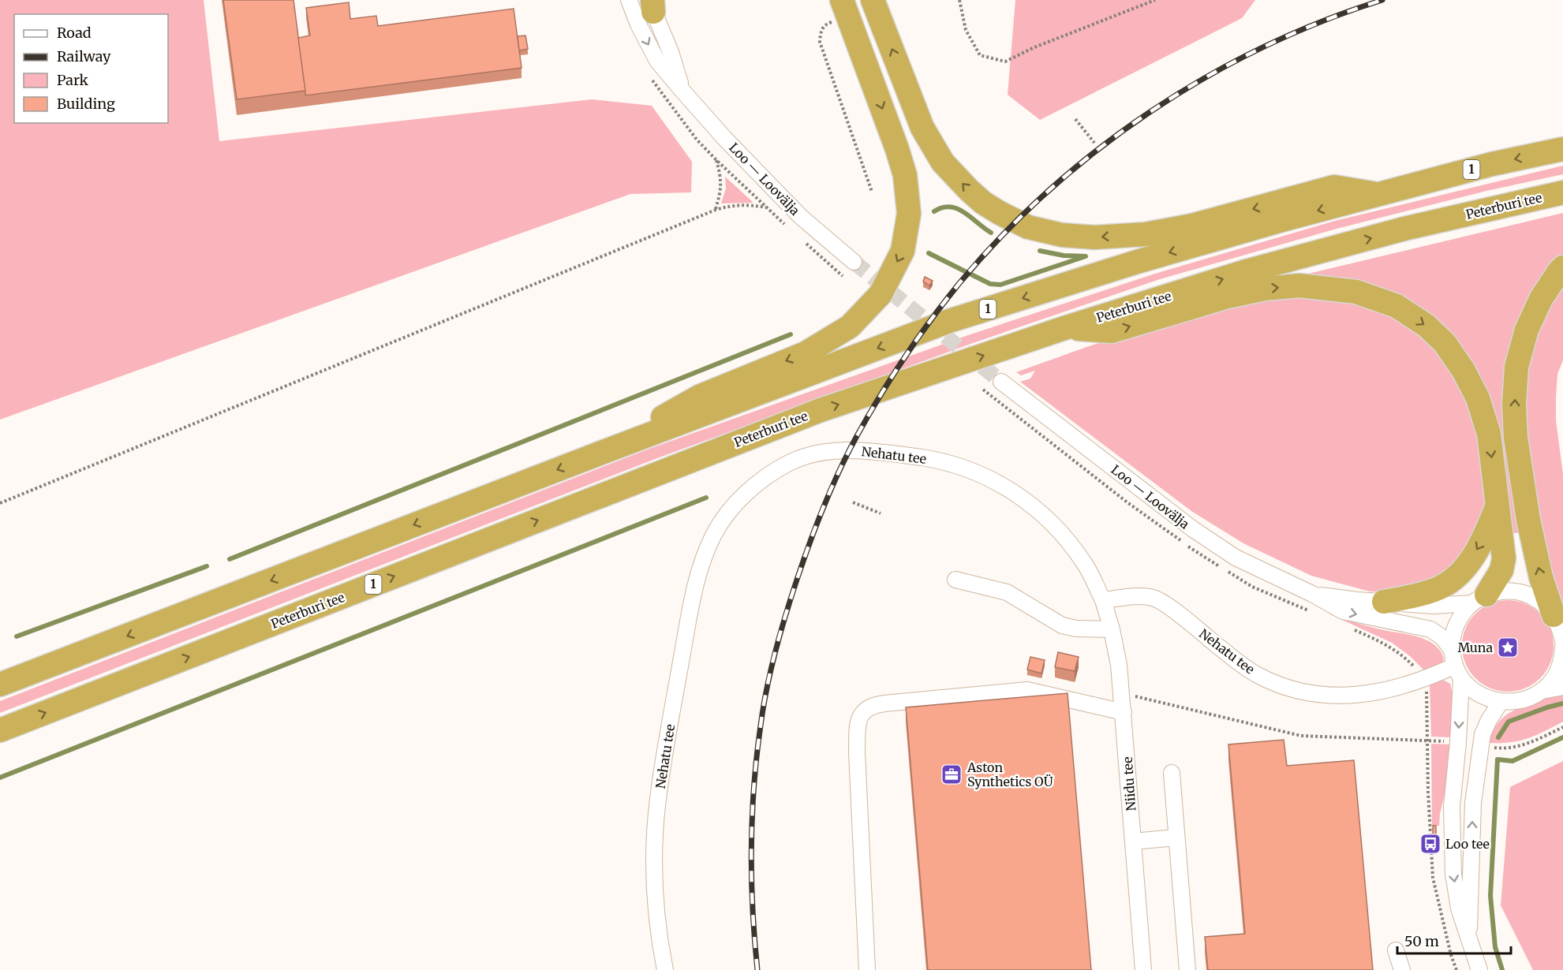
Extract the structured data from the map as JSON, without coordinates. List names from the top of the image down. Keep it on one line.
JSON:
{"streets":{"highway":["1","Peterburi tee"],"street":["Loo — Loovälja","Nehatu tee","Niidu tee"]},"crossings":[["Nehatu tee","Niidu tee"]],"places":{"place":["Muna"],"office":["Aston Synthetics OÜ"],"bus stop":["Loo tee"]},"legend":["Road","Railway","Park","Building"],"scale_bar":"50 m"}
